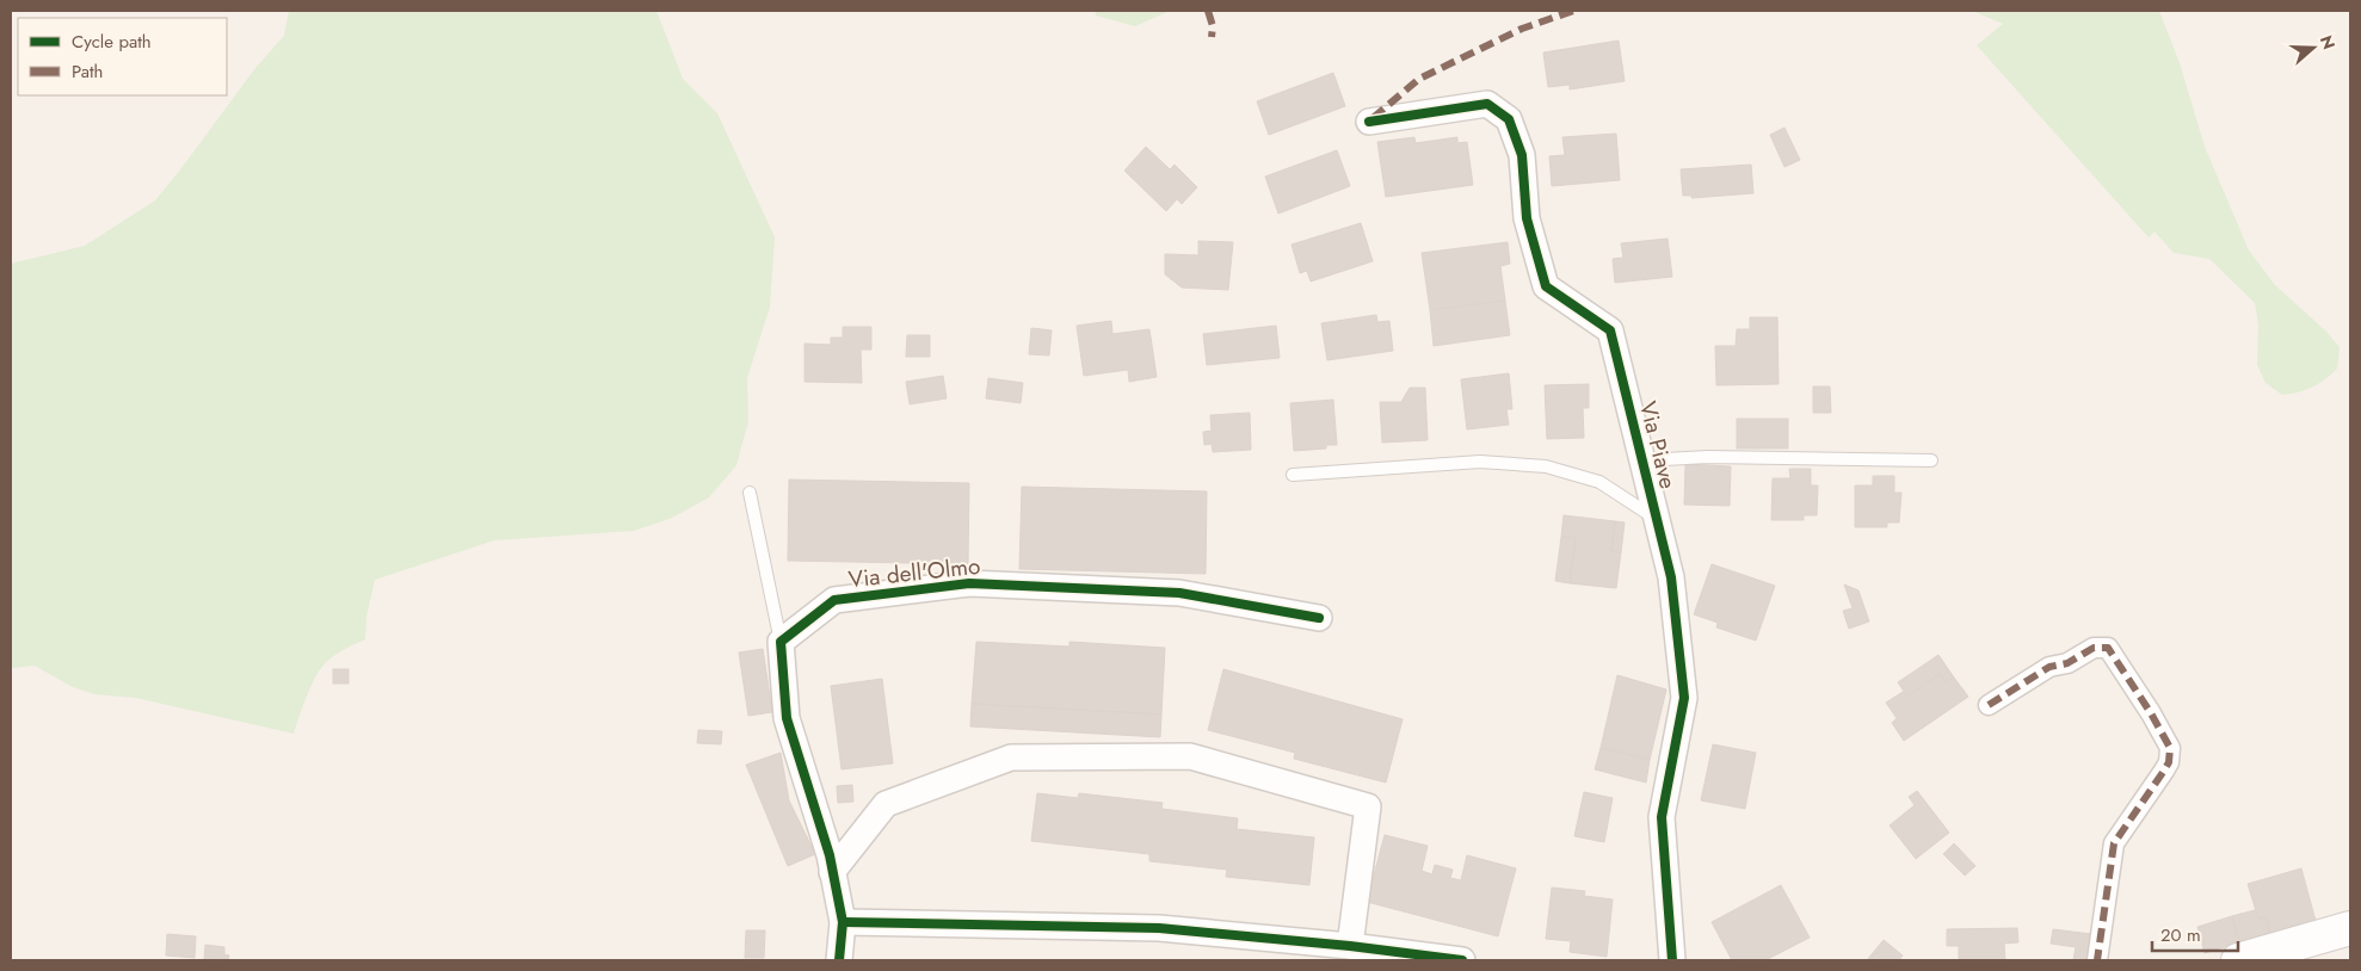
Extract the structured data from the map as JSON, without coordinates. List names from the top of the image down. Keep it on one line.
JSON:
{"streets":{"street":["Via Piave","Via dell'Olmo"]},"legend":["Cycle path","Path"],"scale_bar":"20 m","north":"right"}
